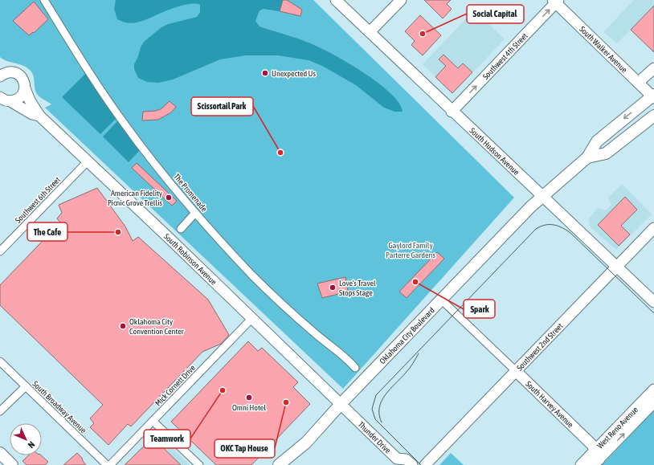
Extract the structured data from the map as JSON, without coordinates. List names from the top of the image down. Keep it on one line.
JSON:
{"streets":{"main road":["South Walker Avenue","Southwest 4th Street","South Hudson Avenue","South Robinson Avenue","Oklahoma City Boulevard","Southwest 2nd Street","South Harvey Avenue","West Reno Avenue","Thunder Drive"],"street":["The Promenade","Southwest 6th Street","Mick Cornett Drive","South Broadway Avenue"]},"crossings":[["South Walker Avenue","Southwest 4th Street"],["South Walker Avenue","Oklahoma City Boulevard"],["Southwest 4th Street","South Hudson Avenue"],["South Hudson Avenue","Oklahoma City Boulevard"],["South Hudson Avenue","Southwest 2nd Street"],["Southwest 6th Street","South Robinson Avenue"],["South Robinson Avenue","Oklahoma City Boulevard"],["South Robinson Avenue","Mick Cornett Drive"],["South Robinson Avenue","Thunder Drive"],["Oklahoma City Boulevard","South Harvey Avenue"],["Oklahoma City Boulevard","Thunder Drive"],["Southwest 2nd Street","South Harvey Avenue"],["South Harvey Avenue","West Reno Avenue"]],"one_way":["Southwest 4th Street"],"parks":["Gaylord Family Parterre Gardens"],"places":["Social Capital","Unexpected Us","Scissortail Park","American Fidelity Picnic Grove Trellis","The Cafe","Spark","Love's Travel Stops Stage","Oklahoma City Convention Center","Teamwork","Omni Hotel","OKC Tap House"],"north":"bottom right"}
